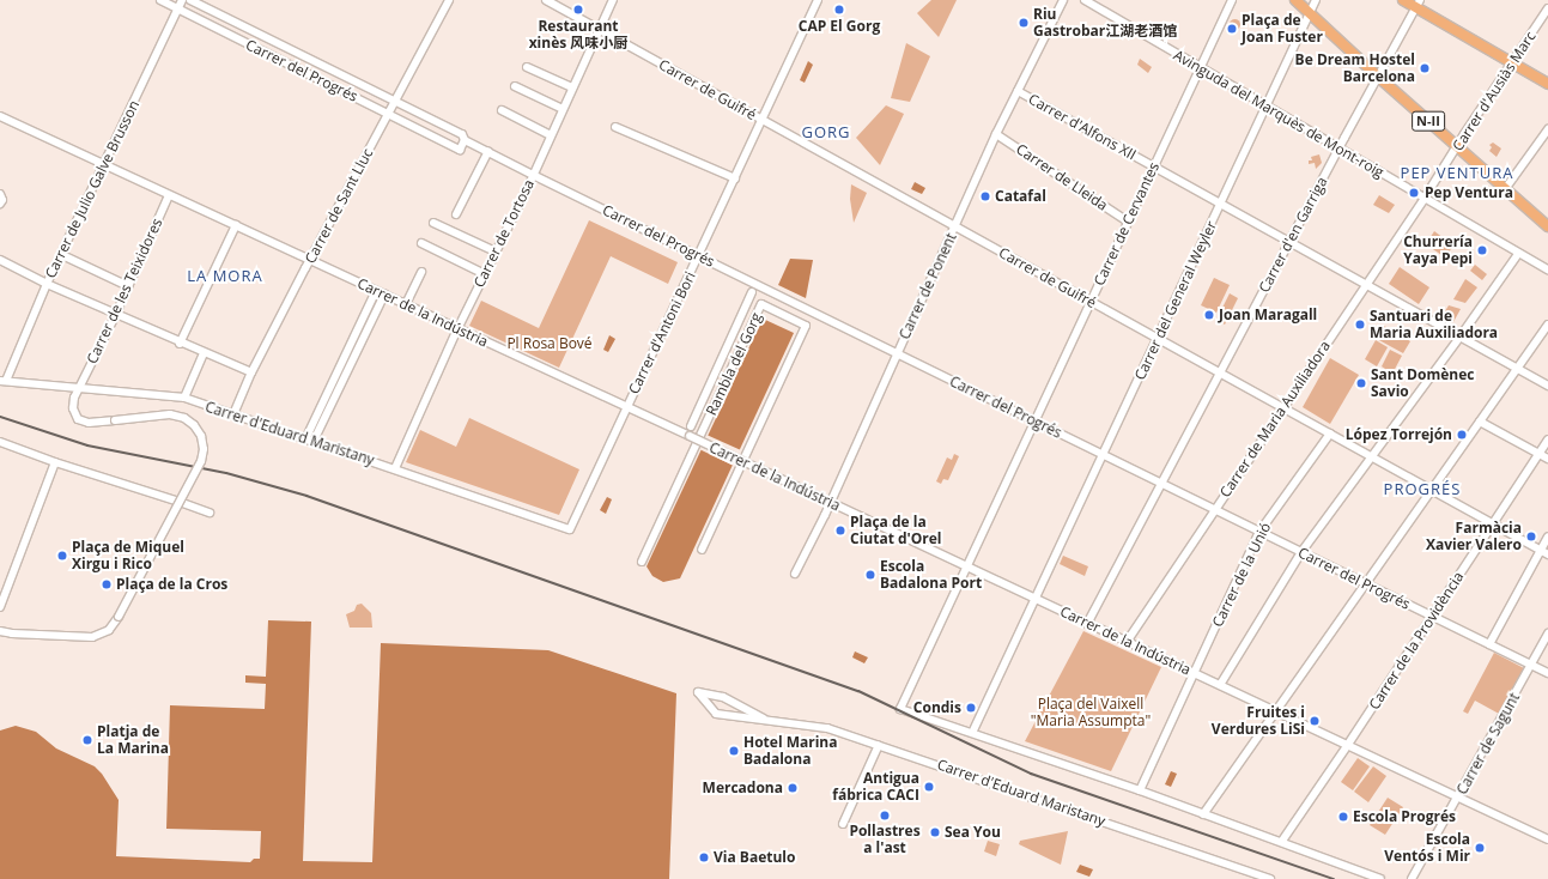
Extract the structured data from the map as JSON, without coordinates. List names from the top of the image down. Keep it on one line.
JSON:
{"streets":{"main road":["N-II"],"street":["Carrer del Progrés","Carrer de Guifré","Carrer d'Ausiàs Marc","Avinguda del Marquès de Mont-roig","Carrer d'Alfons XII","Carrer de Lleida","Carrer de Julio Galve Brusson","Carrer de Sant Lluc","Carrer de Cervantes","Carrer de Tortosa","Carrer d'en Garriga","Carrer de Ponent","Carrer de les Teixidores","Carrer del General Weyler","Carrer de la Indústria","Carrer d'Antoni Bori","Rambla del Gorg","Carrer de Maria Auxiliadora","Carrer d'Eduard Maristany","Carrer de la Unió","Carrer de la Providència","Carrer de Sagunt"]},"crossings":[["Carrer del Progrés","Carrer de Julio Galve Brusson"],["Carrer del Progrés","Carrer de Sant Lluc"],["Carrer del Progrés","Carrer de Cervantes"],["Carrer del Progrés","Carrer de Tortosa"],["Carrer del Progrés","Carrer d'en Garriga"],["Carrer del Progrés","Carrer de Ponent"],["Carrer del Progrés","Carrer del General Weyler"],["Carrer del Progrés","Carrer d'Antoni Bori"],["Carrer del Progrés","Carrer de Maria Auxiliadora"],["Carrer del Progrés","Carrer de la Unió"],["Carrer del Progrés","Carrer de la Providència"],["Carrer del Progrés","Carrer de Sagunt"],["Carrer de Guifré","Carrer de Cervantes"],["Carrer de Guifré","Carrer de Tortosa"],["Carrer de Guifré","Carrer d'en Garriga"],["Carrer de Guifré","Carrer de Ponent"],["Carrer de Guifré","Carrer del General Weyler"],["Carrer de Guifré","Carrer d'Antoni Bori"],["Carrer de Guifré","Carrer de Maria Auxiliadora"],["Carrer de Guifré","Carrer de la Unió"],["Carrer de Guifré","Carrer de la Providència"],["Carrer d'Ausiàs Marc","Avinguda del Marquès de Mont-roig"],["Carrer d'Ausiàs Marc","N-II"],["Carrer d'Ausiàs Marc","Carrer de Maria Auxiliadora"],["Avinguda del Marquès de Mont-roig","Carrer de Cervantes"],["Avinguda del Marquès de Mont-roig","Carrer d'en Garriga"],["Avinguda del Marquès de Mont-roig","Carrer del General Weyler"],["Avinguda del Marquès de Mont-roig","Carrer de Maria Auxiliadora"],["N-II","Carrer d'en Garriga"],["N-II","Carrer del General Weyler"],["Carrer d'Alfons XII","Carrer de Cervantes"],["Carrer d'Alfons XII","Carrer d'en Garriga"],["Carrer d'Alfons XII","Carrer de Ponent"],["Carrer d'Alfons XII","Carrer del General Weyler"],["Carrer d'Alfons XII","Carrer de Maria Auxiliadora"],["Carrer de Lleida","Carrer de Cervantes"],["Carrer de Lleida","Carrer de Ponent"],["Carrer de Julio Galve Brusson","Carrer de la Indústria"],["Carrer de Julio Galve Brusson","Carrer d'Eduard Maristany"],["Carrer de Sant Lluc","Carrer de la Indústria"],["Carrer de Sant Lluc","Carrer d'Eduard Maristany"],["Carrer de Cervantes","Carrer del General Weyler"],["Carrer de Cervantes","Carrer de la Indústria"],["Carrer de Tortosa","Carrer de la Indústria"],["Carrer de Tortosa","Carrer d'Eduard Maristany"],["Carrer d'en Garriga","Carrer de la Indústria"],["Carrer de Ponent","Carrer de la Indústria"],["Carrer de les Teixidores","Carrer de la Indústria"],["Carrer de les Teixidores","Carrer d'Eduard Maristany"],["Carrer del General Weyler","Carrer de la Indústria"],["Carrer de la Indústria","Carrer d'Antoni Bori"],["Carrer de la Indústria","Carrer de Maria Auxiliadora"],["Carrer de la Indústria","Carrer de la Unió"],["Carrer de la Indústria","Carrer de la Providència"],["Carrer de la Indústria","Carrer de Sagunt"],["Carrer d'Antoni Bori","Carrer d'Eduard Maristany"]],"districts":["GORG","PEP VENTURA","LA MORA","PROGRÉS"],"parks":["Pl Rosa Bové","Plaça del Vaixell \"Maria Assumpta\""],"places":["Restaurant xinès 风味小厨","CAP El Gorg","Riu Gastrobar江湖老酒馆","Plaça de Joan Fuster","Be Dream Hostel Barcelona","Pep Ventura","Catafal","Churrería Yaya Pepi","Joan Maragall","Santuari de Maria Auxiliadora","Sant Domènec Savio","López Torrejón","Plaça de la Ciutat d'Orel","Farmàcia Xavier Valero","Plaça de Miquel Xirgu i Rico","Escola Badalona Port","Plaça de la Cros","Condis","Fruites i Verdures LiSi","Platja de La Marina","Hotel Marina Badalona","Antigua fábrica CACI","Mercadona","Pollastres a l'ast","Escola Progrés","Sea You","Escola Ventós i Mir","Via Baetulo"]}
